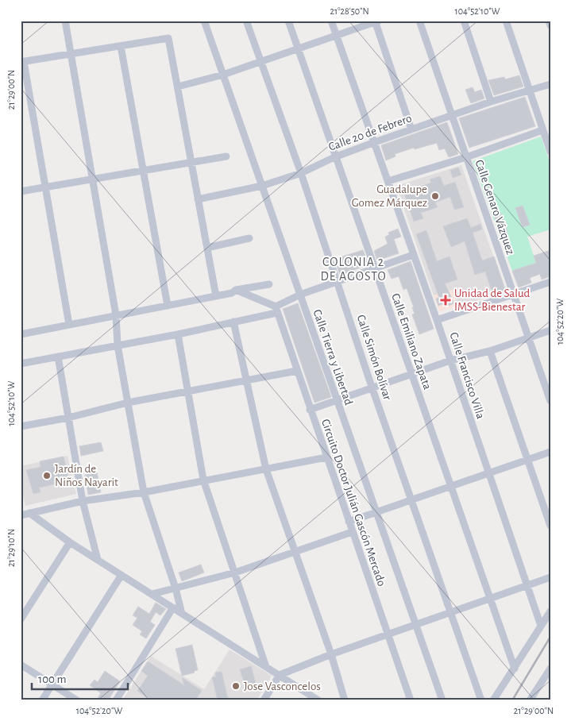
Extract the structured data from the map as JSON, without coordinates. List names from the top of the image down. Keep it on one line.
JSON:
{"streets":{"street":["Calle 20 de Febrero","Calle Genaro Vázquez","Calle Emiliano Zapata","Calle Tierra y Libertad","Calle Simón Bolívar","Calle Francisco Villa","Circuito Doctor Julián Gascón Mercado"]},"crossings":[["Calle 20 de Febrero","Calle Genaro Vázquez"],["Calle 20 de Febrero","Calle Emiliano Zapata"],["Calle 20 de Febrero","Calle Tierra y Libertad"],["Calle 20 de Febrero","Calle Simón Bolívar"],["Calle 20 de Febrero","Calle Francisco Villa"]],"districts":["COLONIA 2 DE AGOSTO"],"places":{"other":["Guadalupe Gomez Márquez","Jardín de Niños Nayarit","Jose Vasconcelos"],"health":["Unidad de Salud IMSS-Bienestar"]},"scale_bar":"100 m","coordinates":["21°28'50\"N","104°52'10\"W","21°29'00\"N","104°52'20\"W","21°29'10\"N"]}
